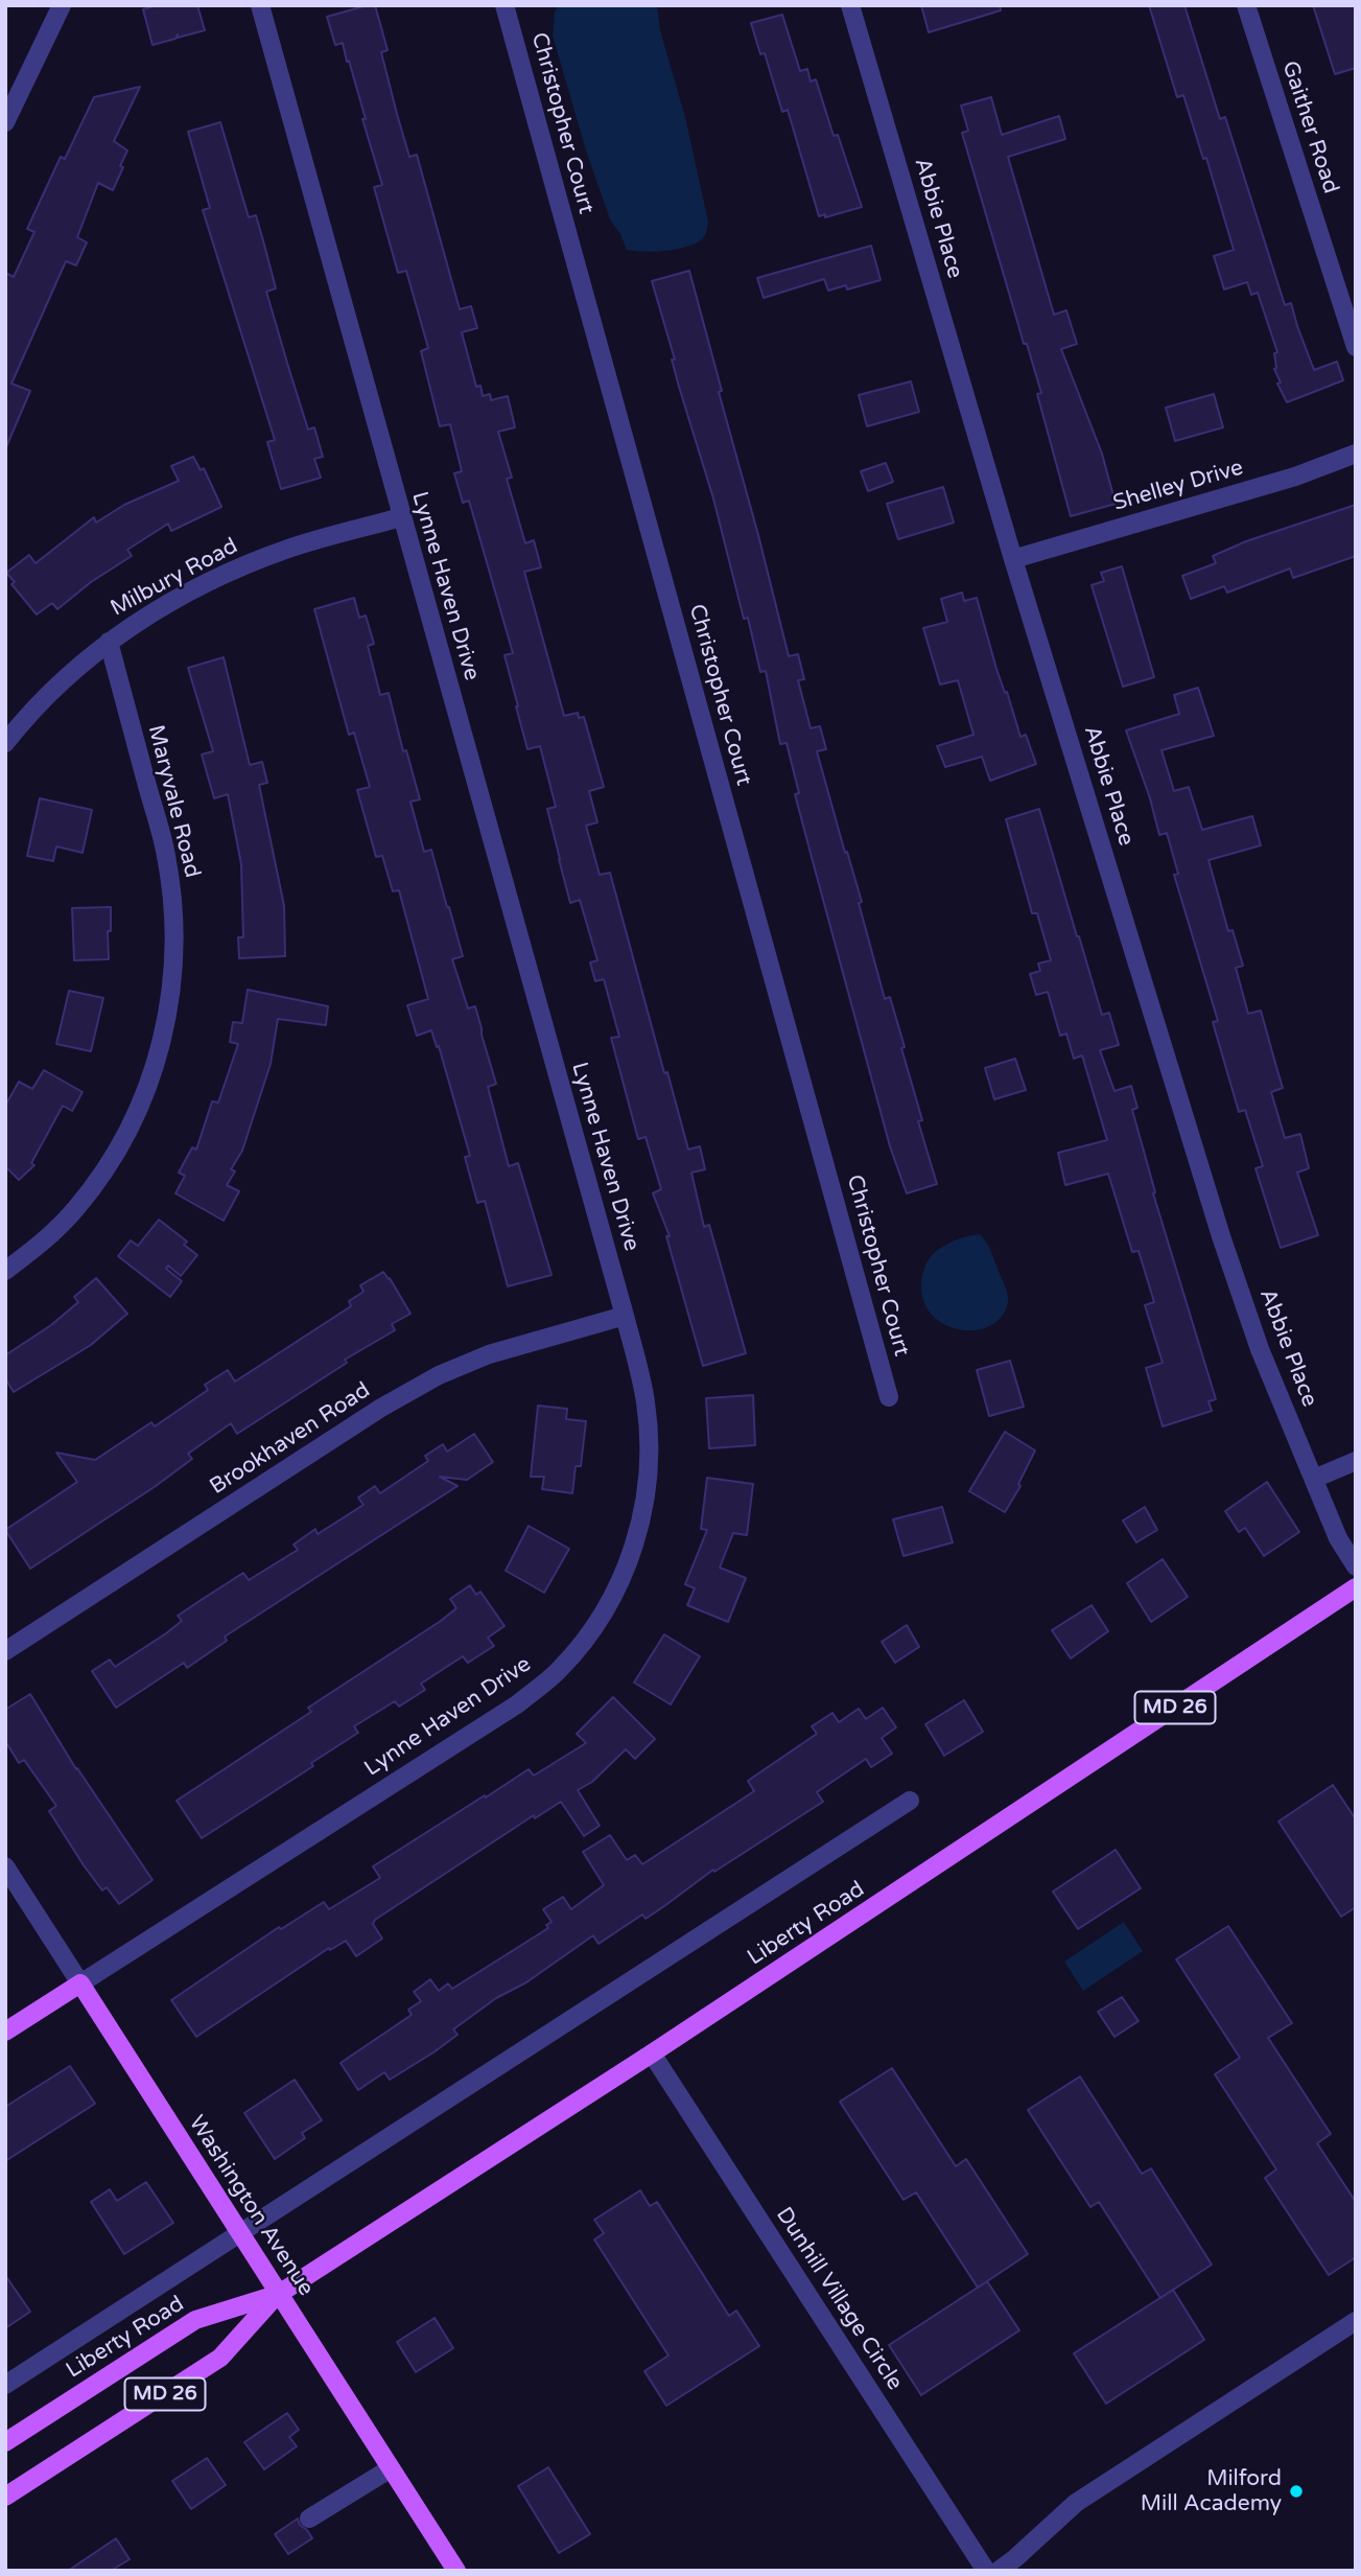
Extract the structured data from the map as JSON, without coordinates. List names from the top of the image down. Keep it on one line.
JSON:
{"streets":{"main road":["Lynne Haven Drive","MD 26","Liberty Road","Washington Avenue"],"street":["Christopher Court","Gaither Road","Abbie Place","Shelley Drive","Milbury Road","Maryvale Road","Brookhaven Road","Dunhill Village Circle"]},"crossings":[["Abbie Place","Shelley Drive"],["Milbury Road","Lynne Haven Drive"],["Milbury Road","Maryvale Road"],["Lynne Haven Drive","Brookhaven Road"],["Lynne Haven Drive","Washington Avenue"],["Liberty Road","Washington Avenue"],["Liberty Road","Dunhill Village Circle"]],"places":["Milford Mill Academy"]}
